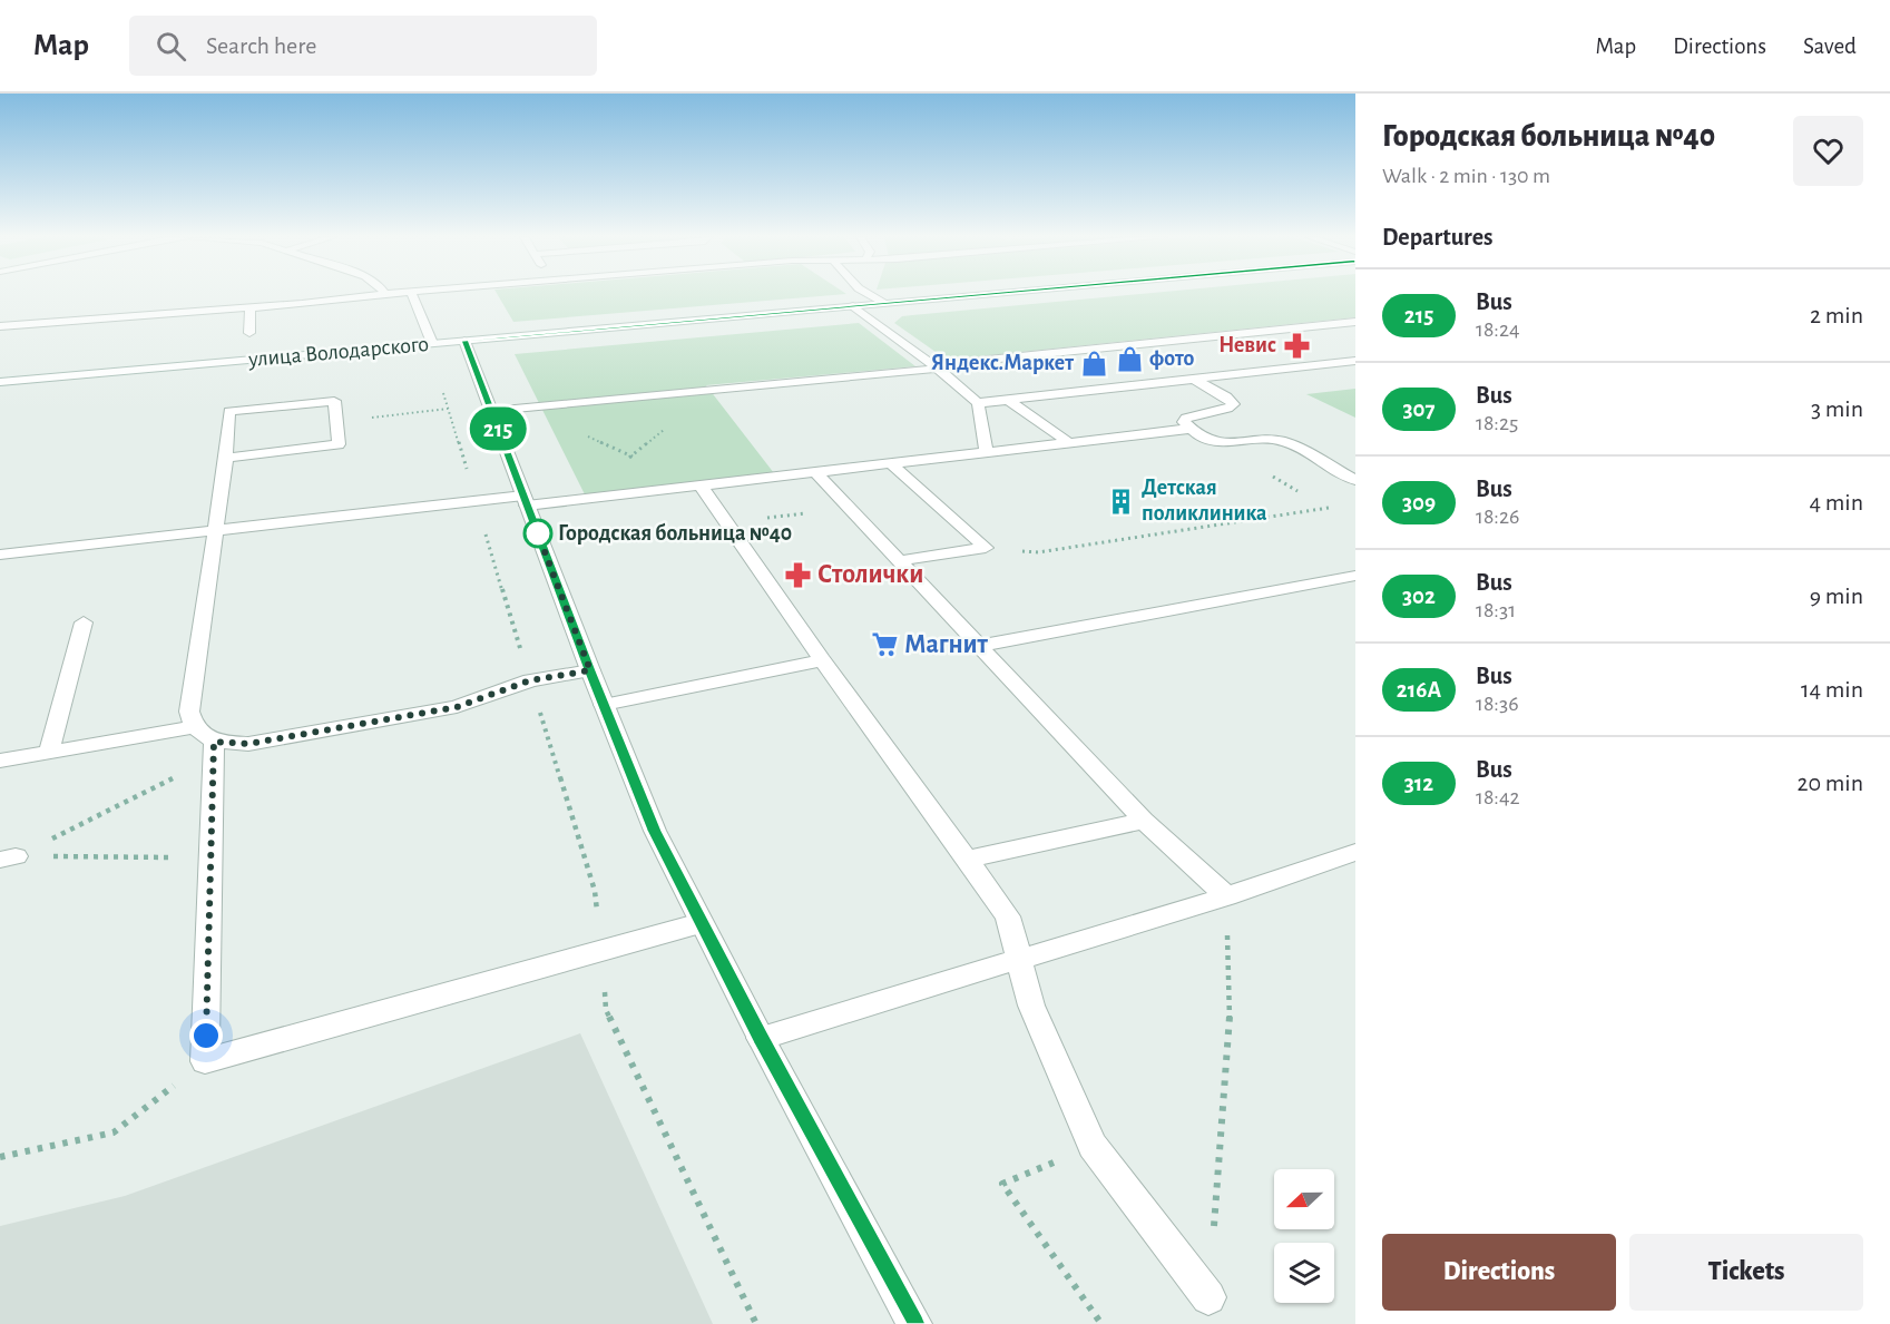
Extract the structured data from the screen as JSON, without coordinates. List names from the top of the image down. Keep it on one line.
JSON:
{"streets":{"main road":["улица Володарского"]},"places":{"pharmacy":["Невис","Столички"],"shop":["фото","Яндекс.Маркет"],"building":["Детская поликлиника"],"other":["Городская больница №40"],"supermarket":["Магнит"]},"lines":["bus line 215"],"north":"left","page":{"header":"Map","search":"Search here","nav":["Map","Directions","Saved"],"on_map":"215","heading":[["Городская больница №40","Walk · 2 min · 130 m"],"Departures"],"list":[{"mark":"215","name":"Bus","note":"18:24","value":"2 min"},{"mark":"307","name":"Bus","note":"18:25","value":"3 min"},{"mark":"309","name":"Bus","note":"18:26","value":"4 min"},{"mark":"302","name":"Bus","note":"18:31","value":"9 min"},{"mark":"216А","name":"Bus","note":"18:36","value":"14 min"},{"mark":"312","name":"Bus","note":"18:42","value":"20 min"}],"buttons":["Directions","Tickets"]}}
